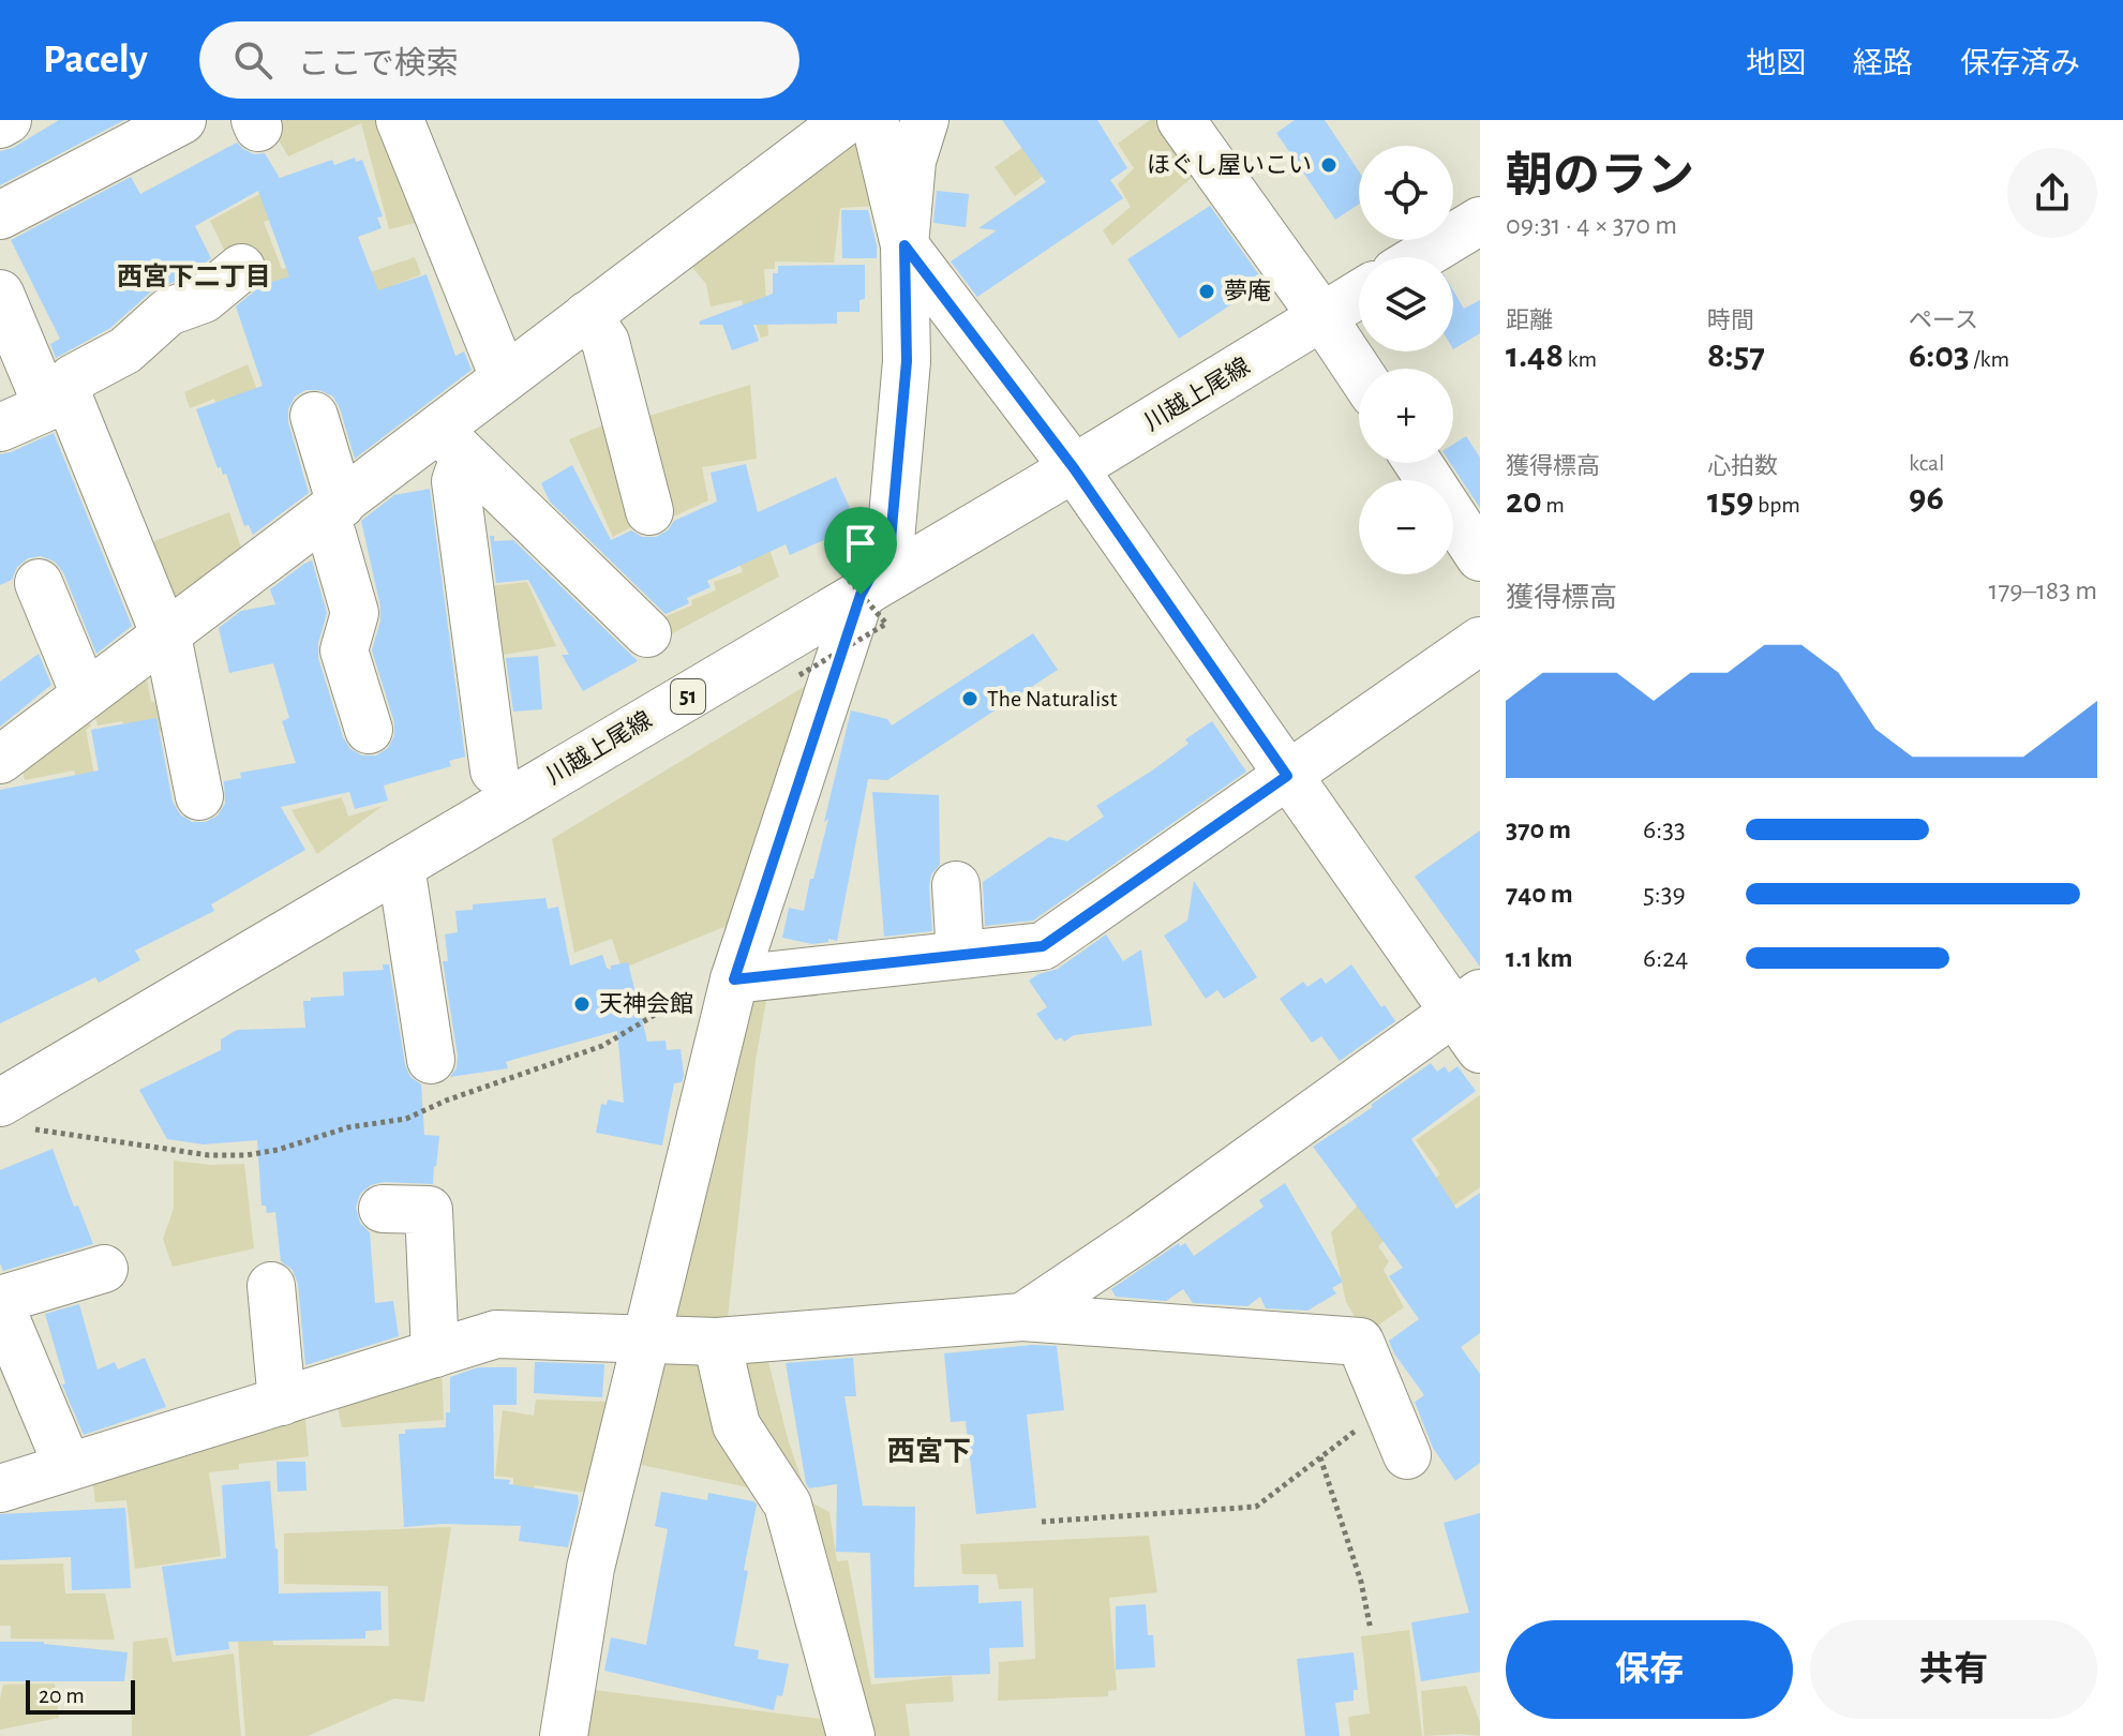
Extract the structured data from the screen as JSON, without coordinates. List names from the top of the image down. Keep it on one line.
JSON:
{"streets":{"street":["川越上尾線","51"]},"districts":["西宮下二丁目","西宮下"],"places":["ほぐし屋いこい","夢庵","The Naturalist","天神会館"],"scale_bar":"20 m","page":{"header":"Pacely","search":"ここで検索","nav":["地図","経路","保存済み"],"heading":["朝のラン","09:31 · 4 × 370 m"],"map_buttons":["+","−"],"stats":[["距離","1.48 km"],["時間","8:57"],["ペース","6:03 /km"],["獲得標高","20 m"],["心拍数","159 bpm"],["kcal","96"]],"chart":["獲得標高","179–183 m"],"list":[{"name":"370 m","note":"6:33"},{"name":"740 m","note":"5:39"},{"name":"1.1 km","note":"6:24"}],"buttons":["保存","共有"],"scale":"20 m"}}
